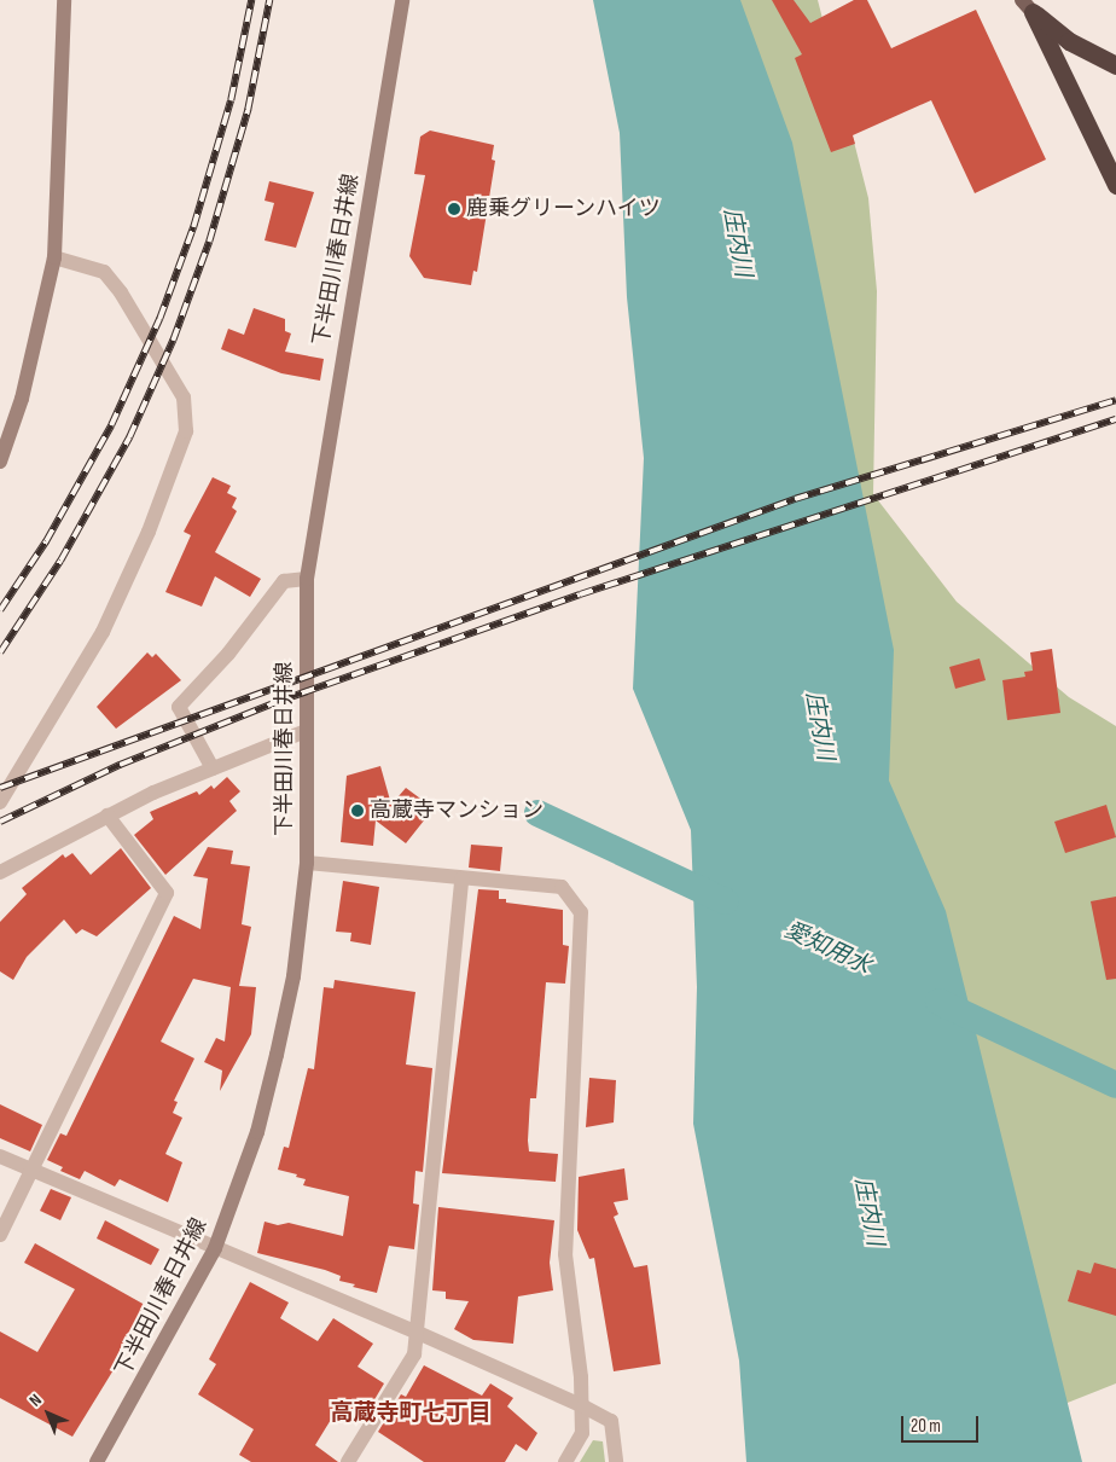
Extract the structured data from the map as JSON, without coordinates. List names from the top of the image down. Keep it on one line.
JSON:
{"streets":{"main road":["下半田川春日井線"]},"districts":["高蔵寺町七丁目"],"water":["庄内川","愛知用水"],"places":["鹿乗グリーンハイツ","高蔵寺マンション"],"scale_bar":"20 m","north":"top left"}
